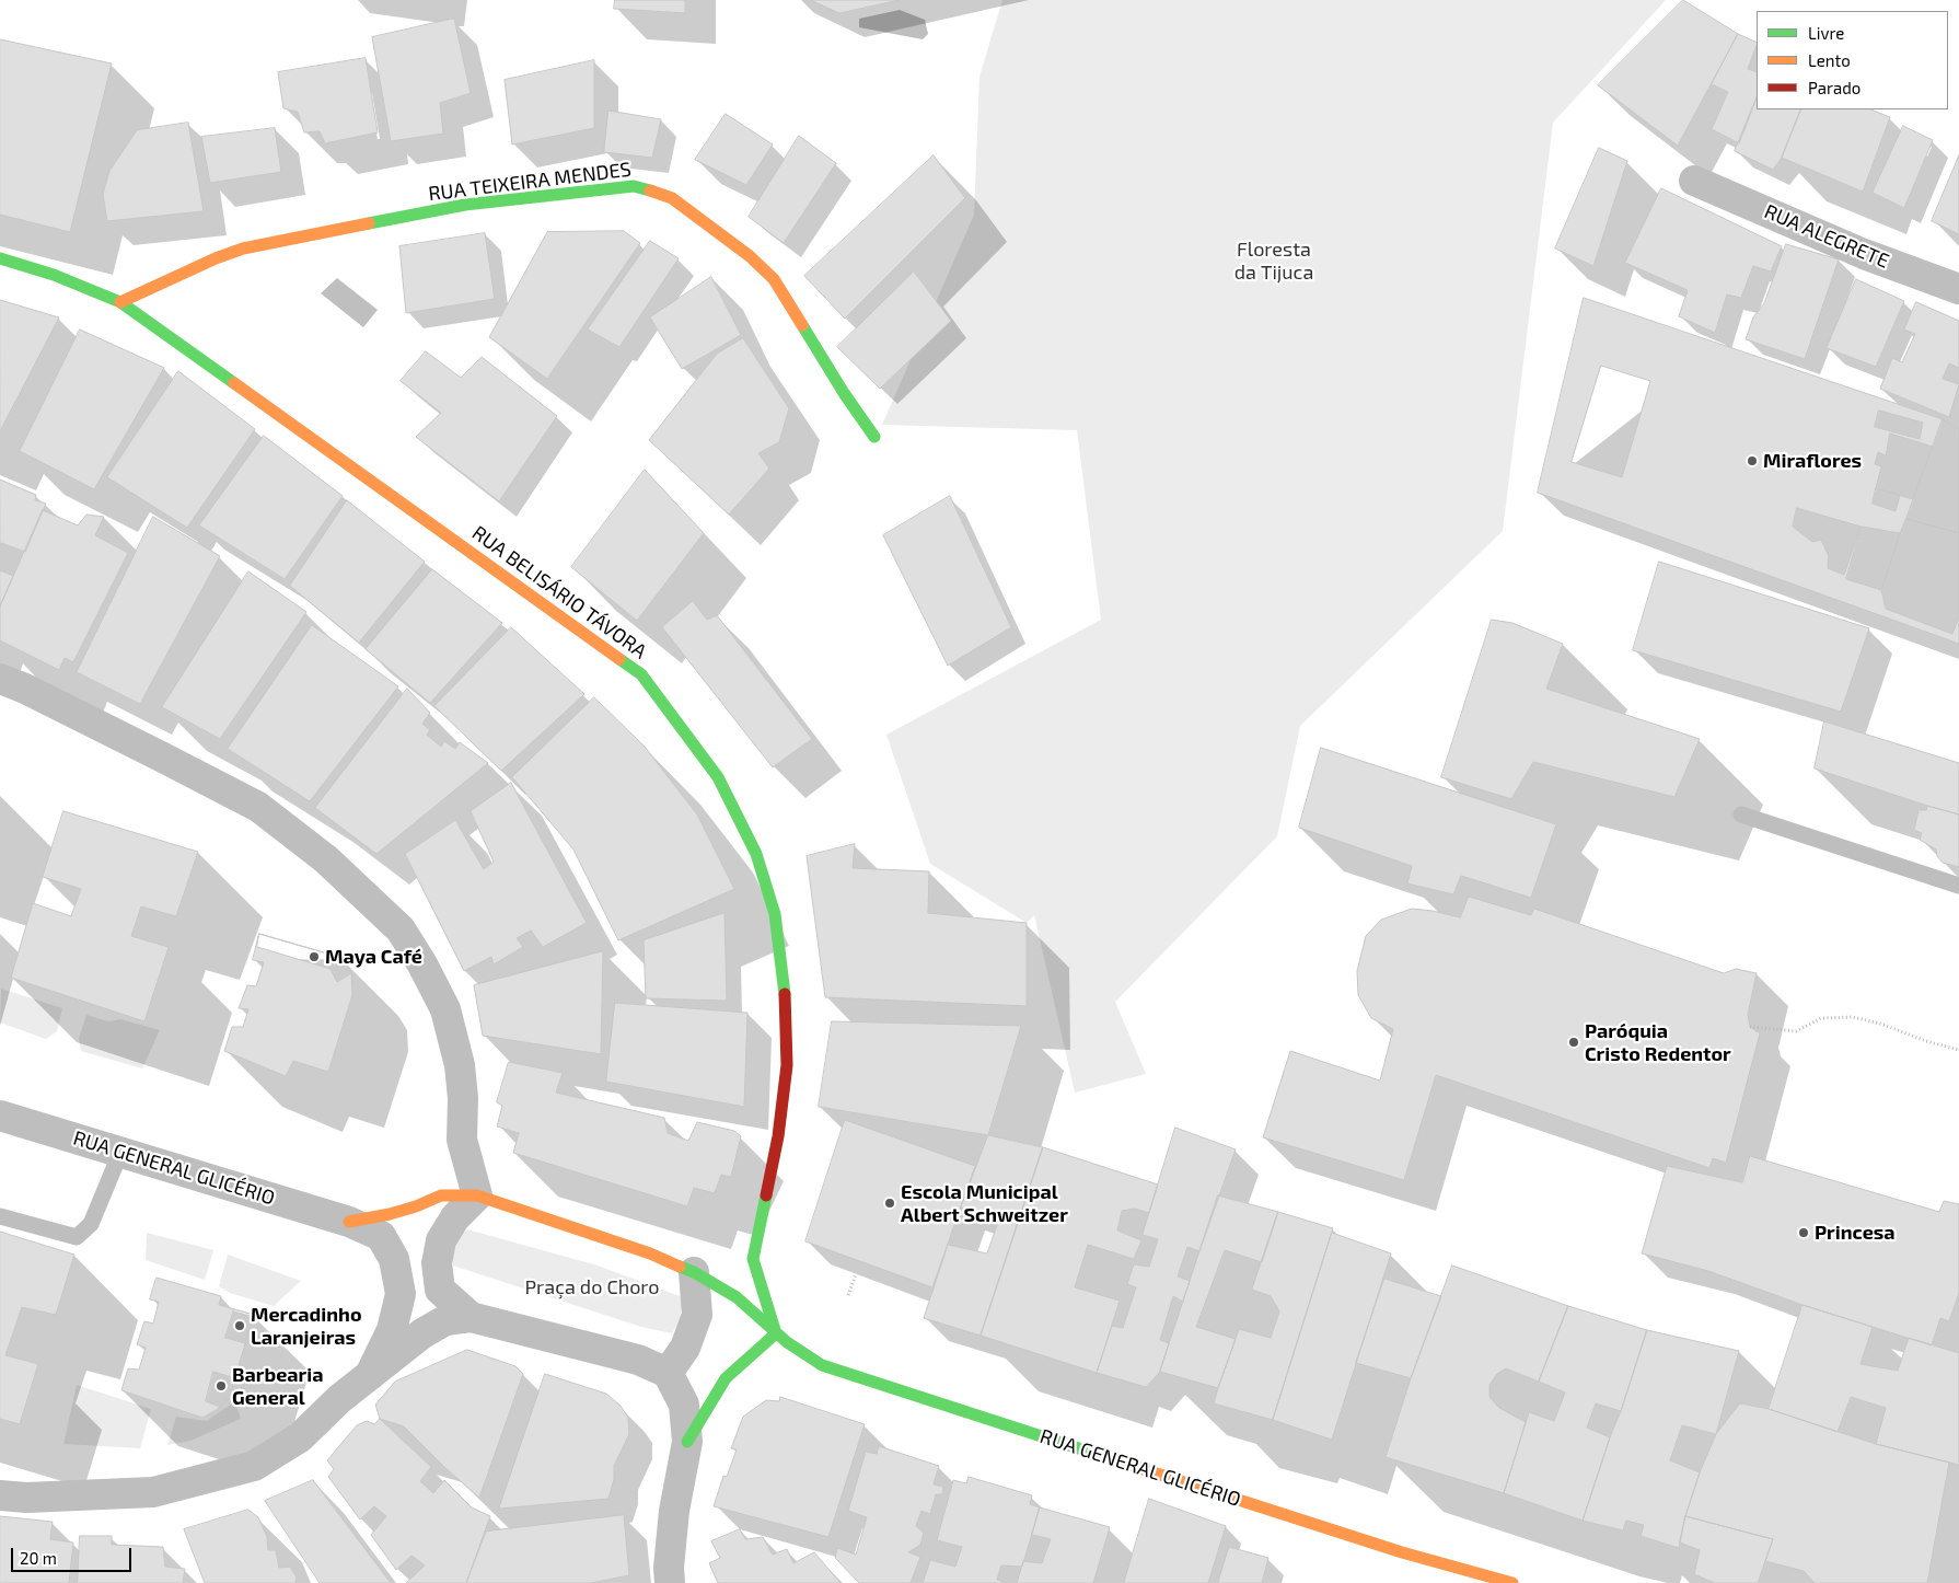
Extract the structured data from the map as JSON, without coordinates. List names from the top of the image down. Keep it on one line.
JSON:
{"streets":{"street":["RUA TEIXEIRA MENDES","RUA ALEGRETE","RUA BELISÁRIO TÁVORA","RUA GENERAL GLICÉRIO"]},"crossings":[["RUA TEIXEIRA MENDES","RUA BELISÁRIO TÁVORA"],["RUA BELISÁRIO TÁVORA","RUA GENERAL GLICÉRIO"]],"parks":["Floresta da Tijuca","Praça do Choro"],"places":["Miraflores","Maya Café","Paróquia Cristo Redentor","Escola Municipal Albert Schweitzer","Princesa","Mercadinho Laranjeiras","Barbearia General"],"legend":["Livre","Lento","Parado"],"scale_bar":"20 m"}
